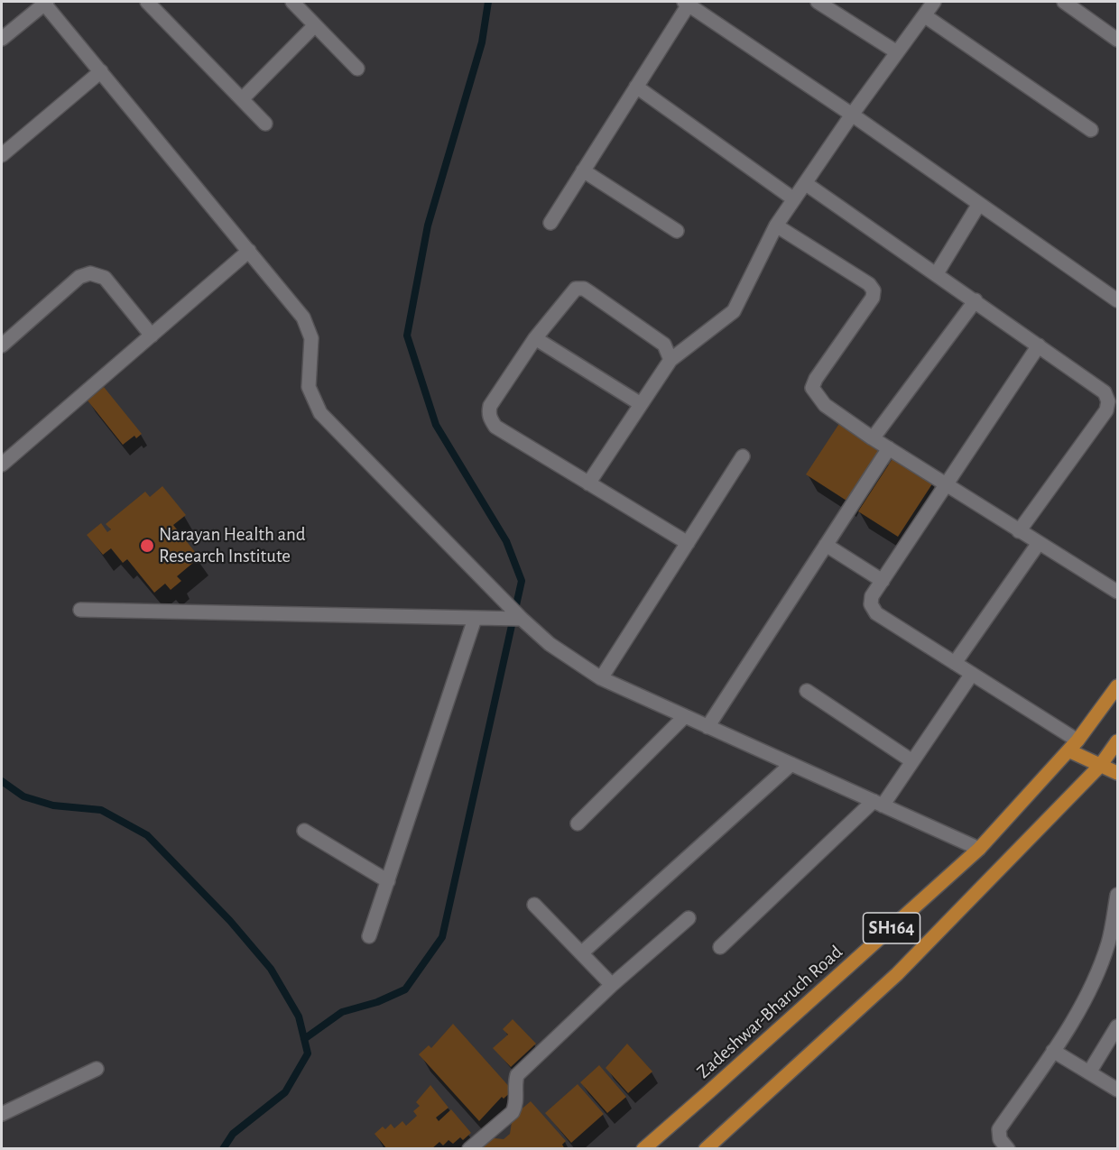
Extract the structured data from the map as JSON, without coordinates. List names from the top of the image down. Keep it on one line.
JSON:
{"streets":{"main road":["SH164","Zadeshwar-Bharuch Road"]},"places":["Narayan Health and Research Institute"]}
